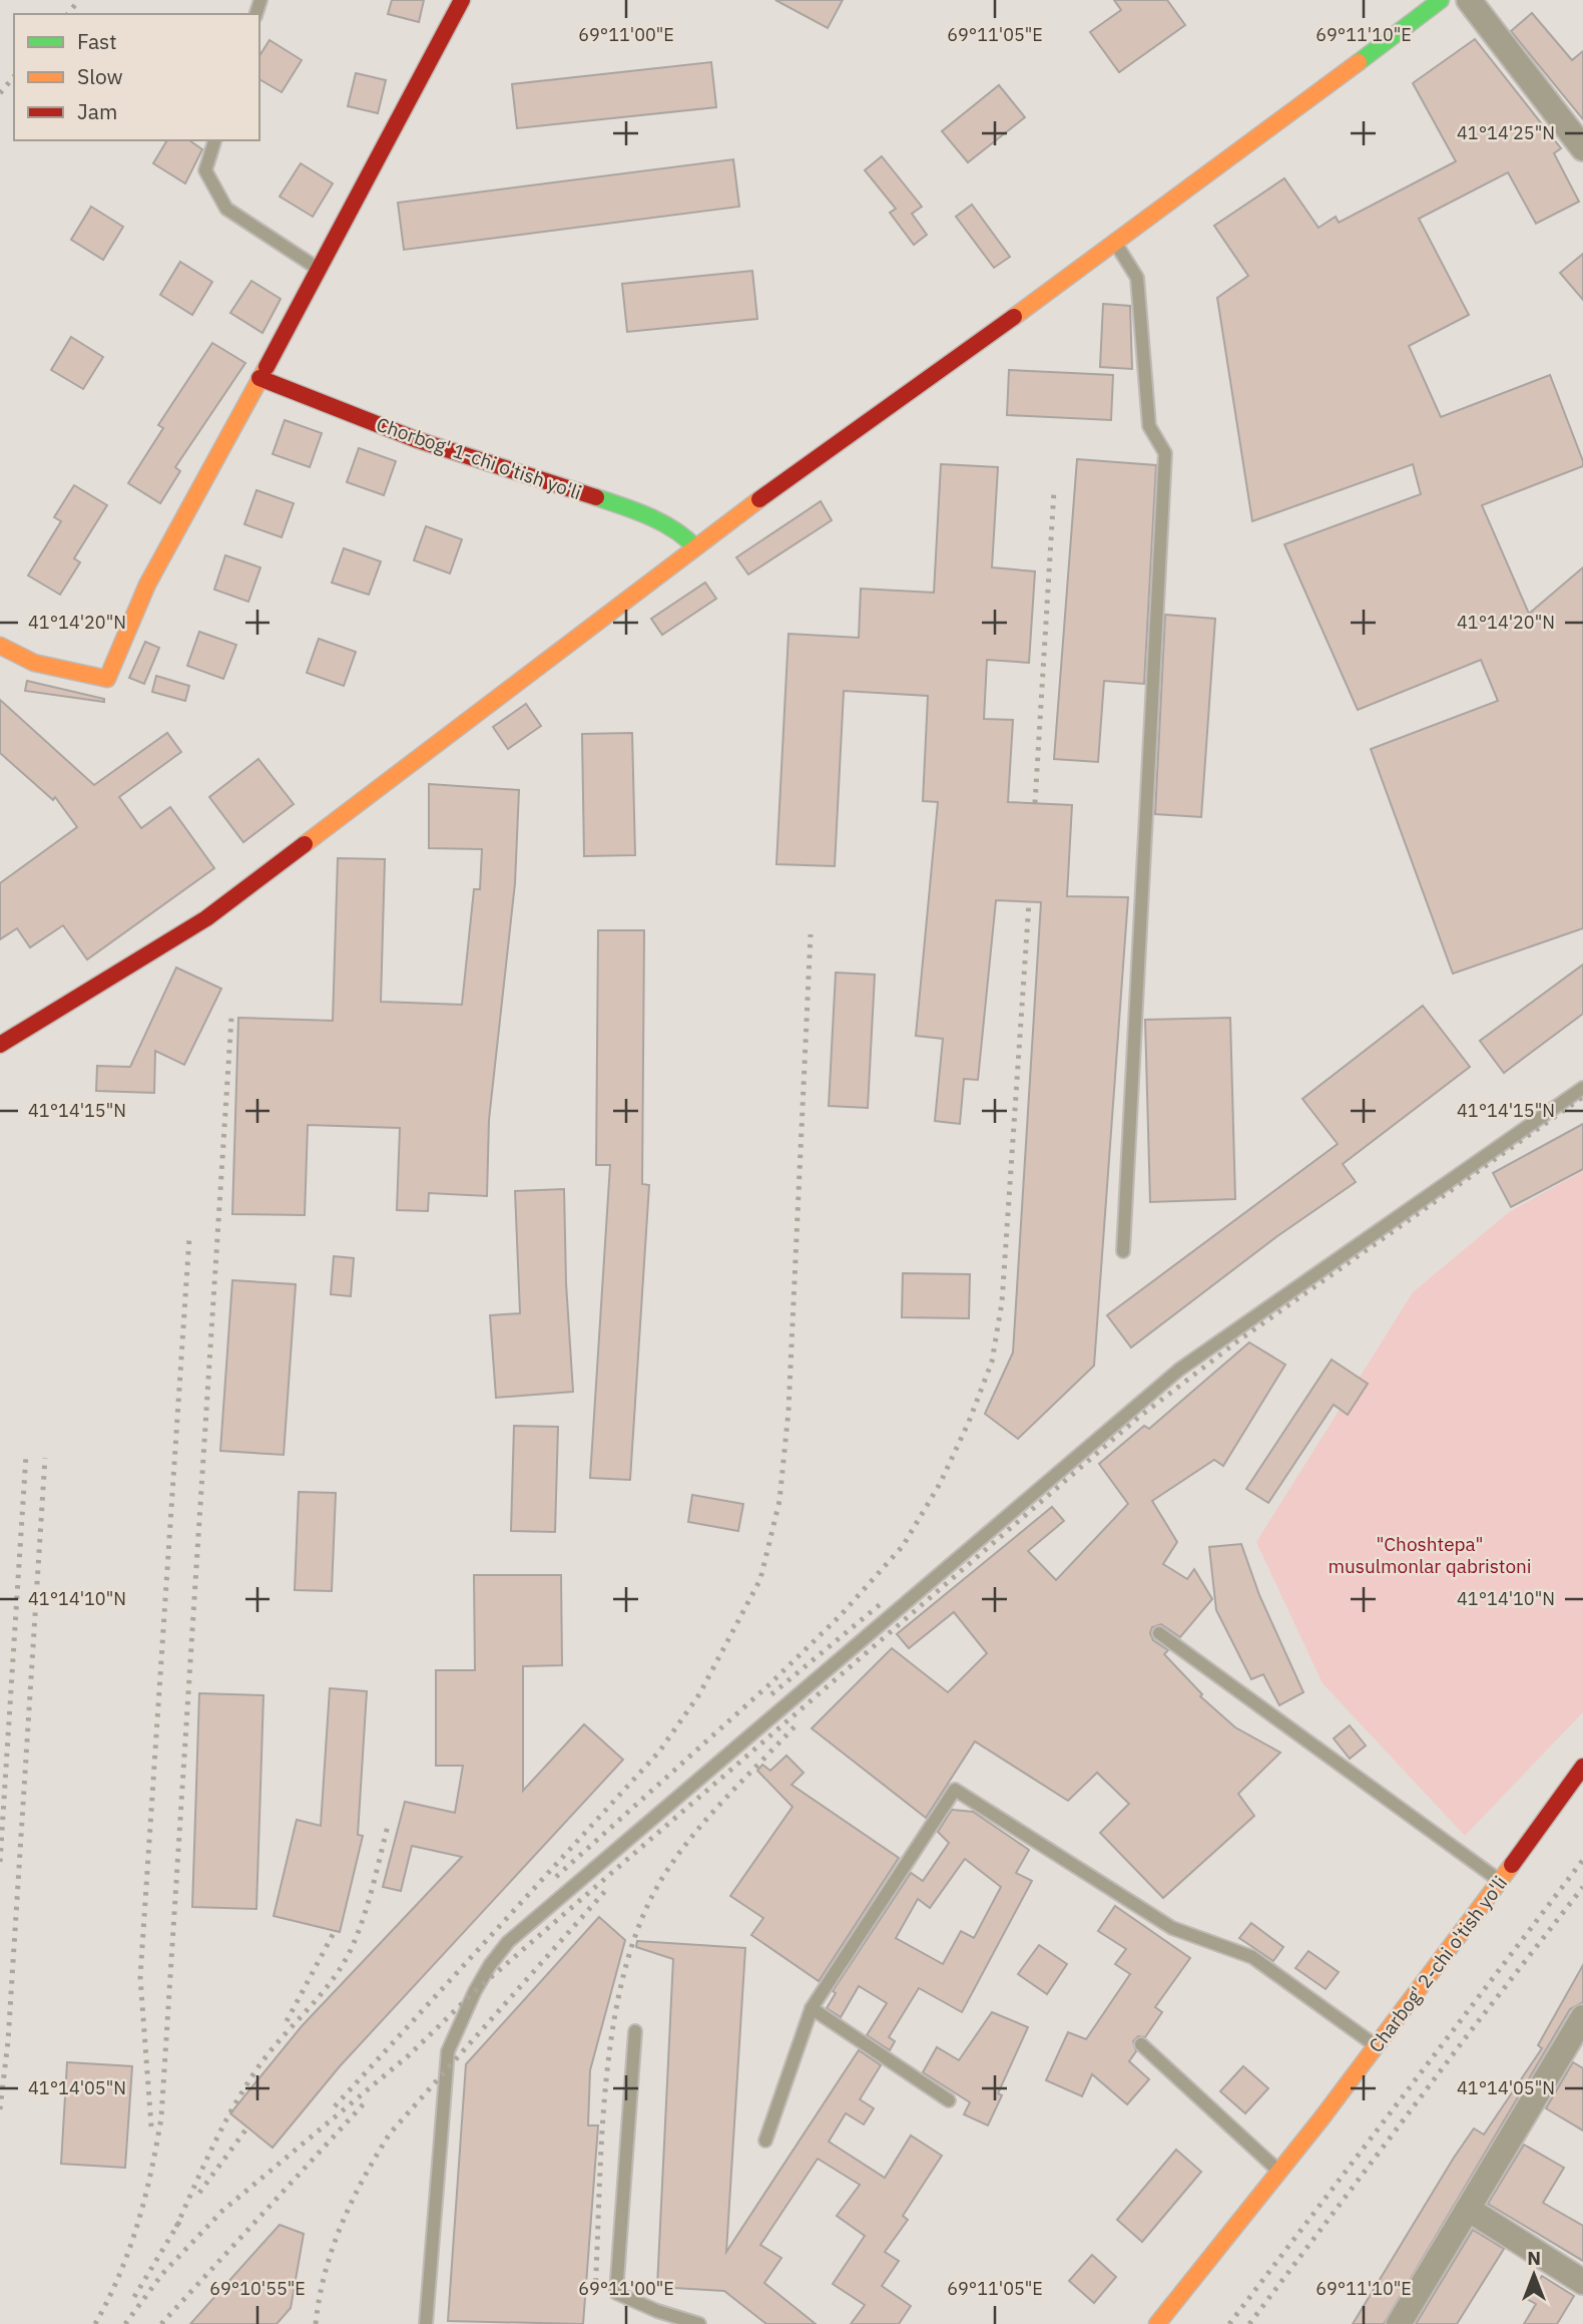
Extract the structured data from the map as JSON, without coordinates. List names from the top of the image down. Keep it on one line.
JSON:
{"streets":{"street":["Chorbog' 1-chi o'tish yo'li","Charbog' 2-chi o'tish yo'li"]},"parks":["\"Choshtepa\" musulmonlar qabristoni"],"legend":["Fast","Slow","Jam"],"north":"top","coordinates":["69°11'00\"E","69°11'05\"E","69°11'10\"E","41°14'25\"N","41°14'20\"N","41°14'15\"N","41°14'10\"N","41°14'05\"N","69°10'55\"E"]}
